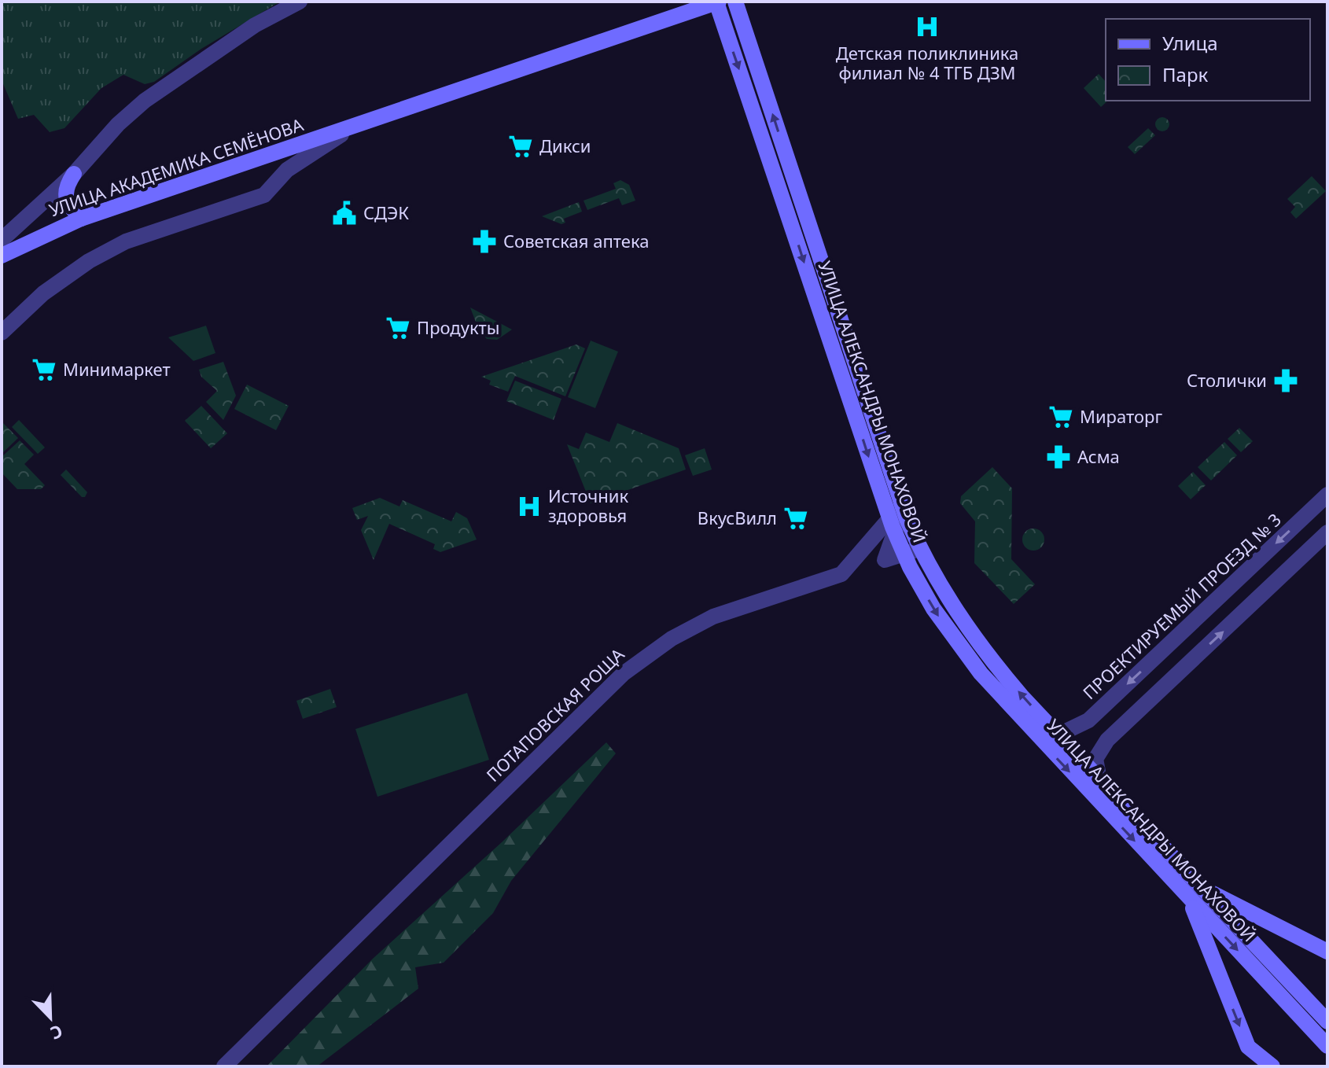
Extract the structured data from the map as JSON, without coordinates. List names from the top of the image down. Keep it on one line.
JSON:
{"streets":{"main road":["УЛИЦА АКАДЕМИКА СЕМЁНОВА","УЛИЦА АЛЕКСАНДРЫ МОНАХОВОЙ"],"street":["ПРОЕКТИРУЕМЫЙ ПРОЕЗД № 3","ПОТАПОВСКАЯ РОЩА"]},"crossings":[["УЛИЦА АКАДЕМИКА СЕМЁНОВА","УЛИЦА АЛЕКСАНДРЫ МОНАХОВОЙ"],["УЛИЦА АЛЕКСАНДРЫ МОНАХОВОЙ","ПРОЕКТИРУЕМЫЙ ПРОЕЗД № 3"],["УЛИЦА АЛЕКСАНДРЫ МОНАХОВОЙ","ПОТАПОВСКАЯ РОЩА"]],"places":{"hospital":["Детская поликлиника филиал № 4 ТГБ ДЗМ","Источник здоровья"],"supermarket":["Дикси","Продукты","Минимаркет","Мираторг","ВкусВилл"],"public building":["СДЭК"],"pharmacy":["Советская аптека","Столички","Асма"]},"legend":["Улица","Парк"],"north":"bottom right"}
